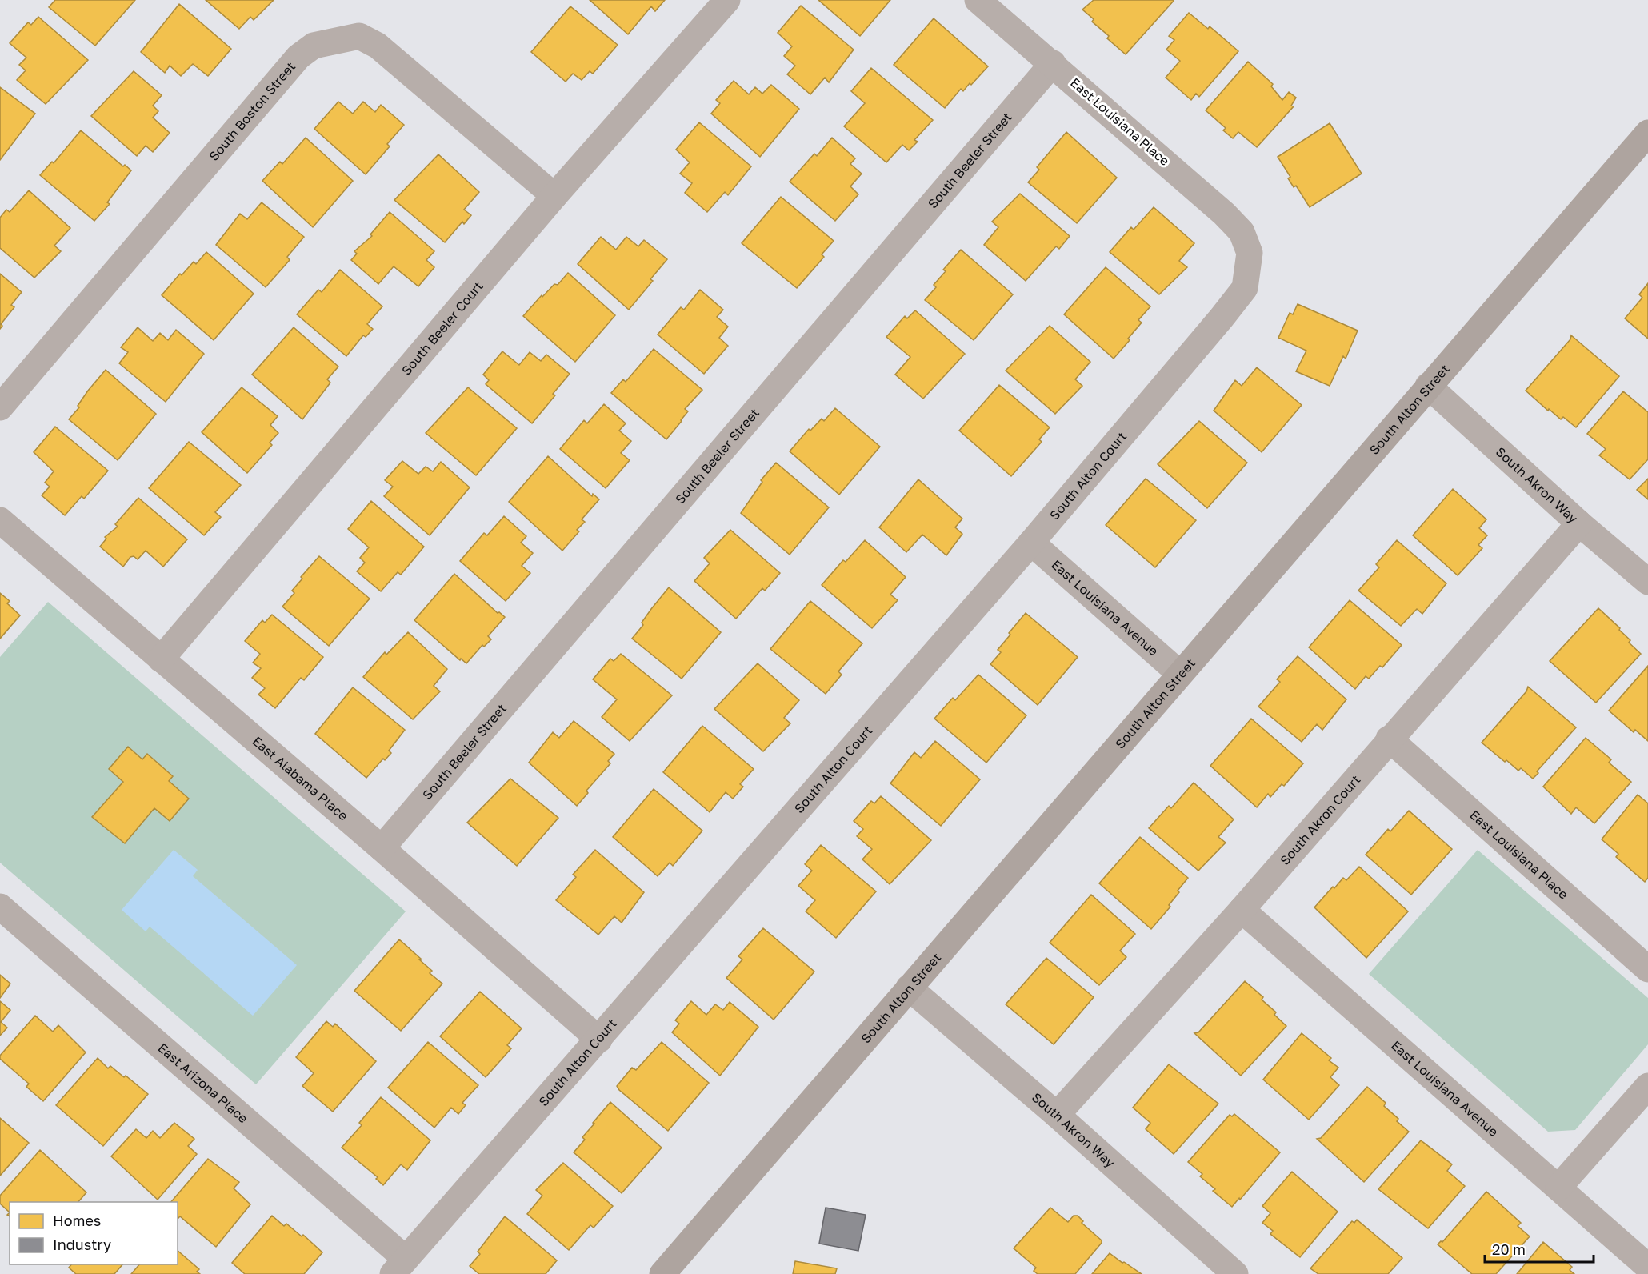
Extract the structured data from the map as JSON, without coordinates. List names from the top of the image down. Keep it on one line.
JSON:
{"streets":{"street":["South Boston Street","East Louisiana Place","South Beeler Street","South Beeler Court","South Alton Street","South Alton Court","South Akron Way","East Louisiana Avenue","East Alabama Place","South Akron Court","East Arizona Place"]},"crossings":[["South Boston Street","South Beeler Court"],["East Louisiana Place","South Beeler Street"],["East Louisiana Place","South Alton Court"],["East Louisiana Place","South Akron Court"],["South Beeler Street","East Alabama Place"],["South Beeler Court","East Alabama Place"],["South Alton Street","South Akron Way"],["South Alton Street","East Louisiana Avenue"],["South Alton Court","East Louisiana Avenue"],["South Alton Court","East Alabama Place"],["South Alton Court","East Arizona Place"],["South Akron Way","South Akron Court"],["East Louisiana Avenue","South Akron Court"]],"legend":["Homes","Industry"],"scale_bar":"20 m"}
